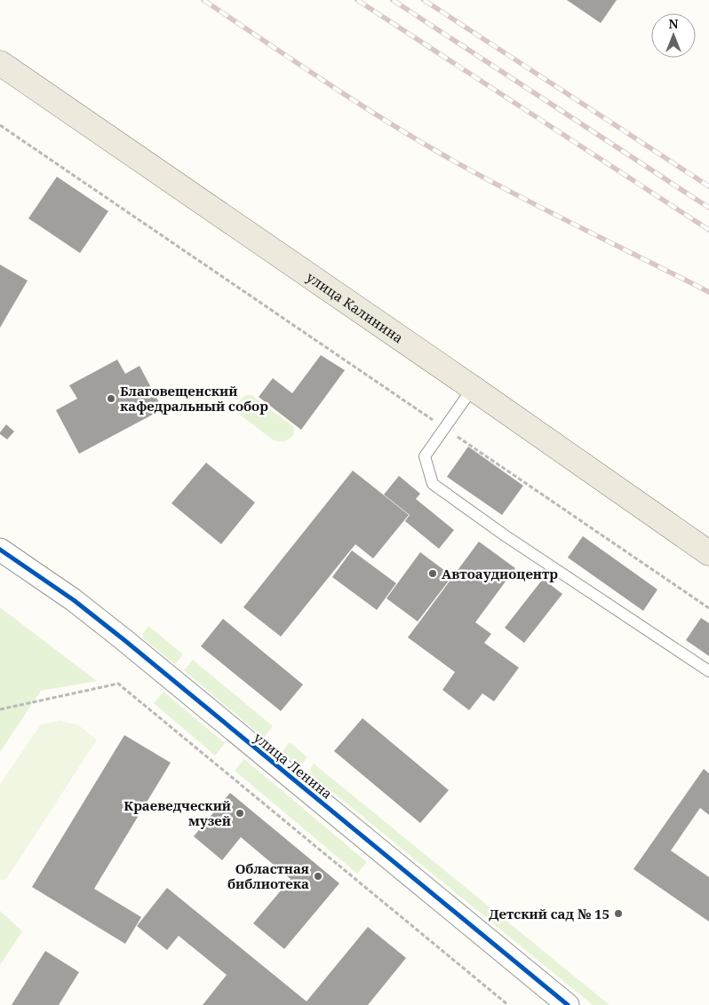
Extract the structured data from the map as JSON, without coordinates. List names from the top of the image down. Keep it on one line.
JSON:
{"streets":{"main road":["улица Калинина"],"street":["улица Ленина"]},"places":["Благовещенский кафедральный собор","Автоаудиоцентр","Краеведческий музей","Областная библиотека","Детский сад № 15"],"north":"top"}
